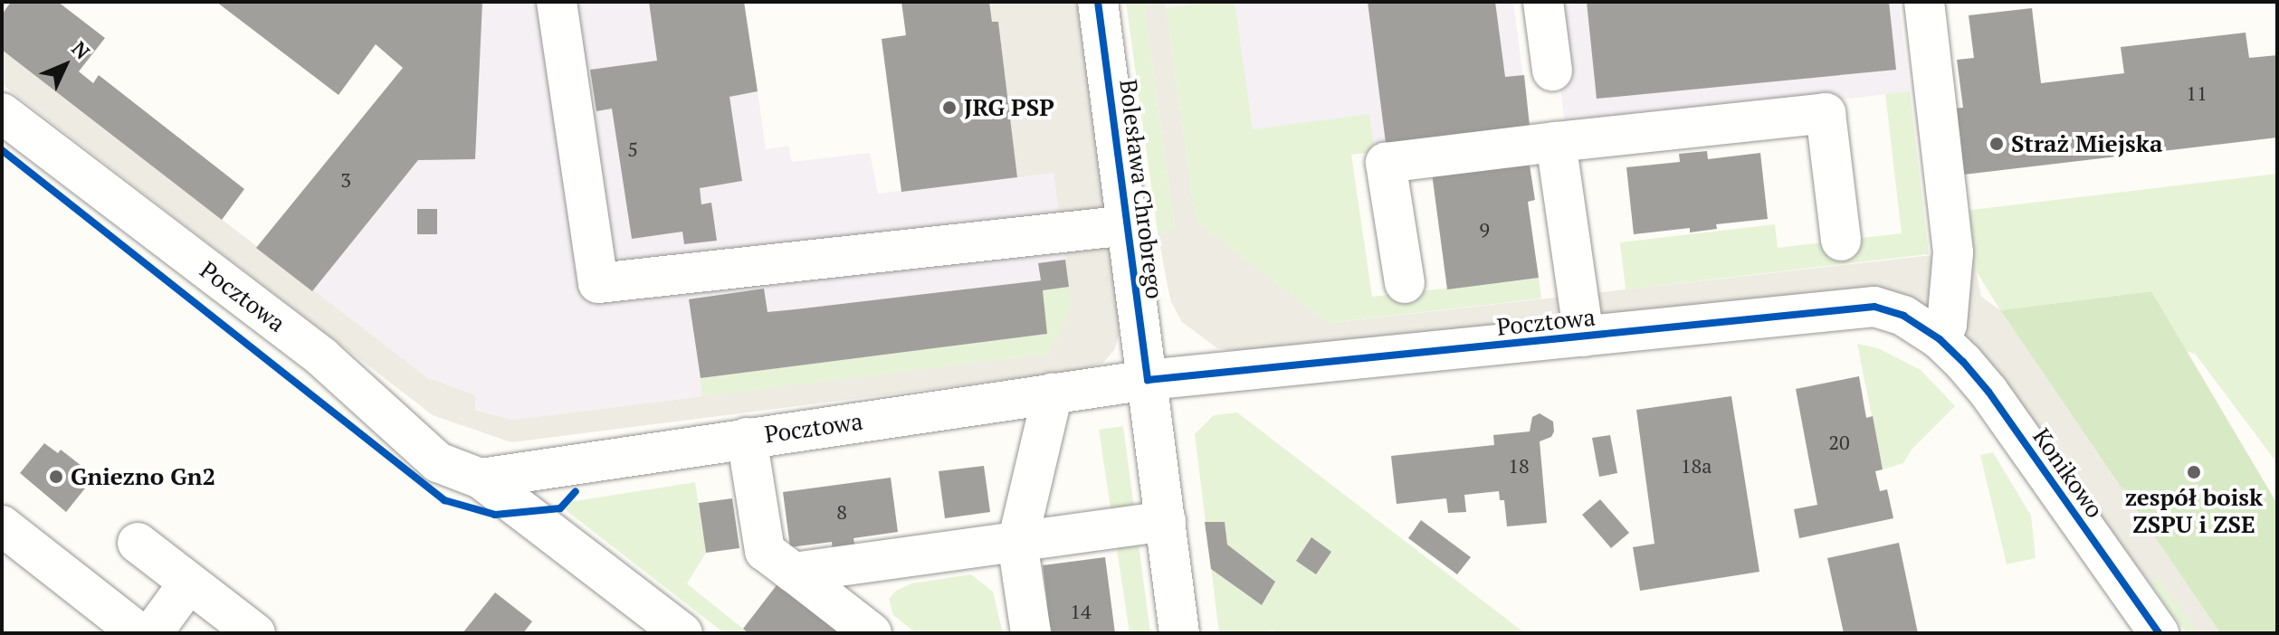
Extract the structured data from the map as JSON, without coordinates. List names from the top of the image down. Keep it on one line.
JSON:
{"streets":{"street":["Bolesława Chrobrego","Pocztowa","Konikowo"]},"crossings":[["Bolesława Chrobrego","Pocztowa"],["Pocztowa","Konikowo"]],"places":["JRG PSP","Straż Miejska","zespół boisk ZSPU i ZSE","Gniezno Gn2"],"house_numbers":["11","5","3","9","20","18","18a","8","14"],"north":"top right"}
